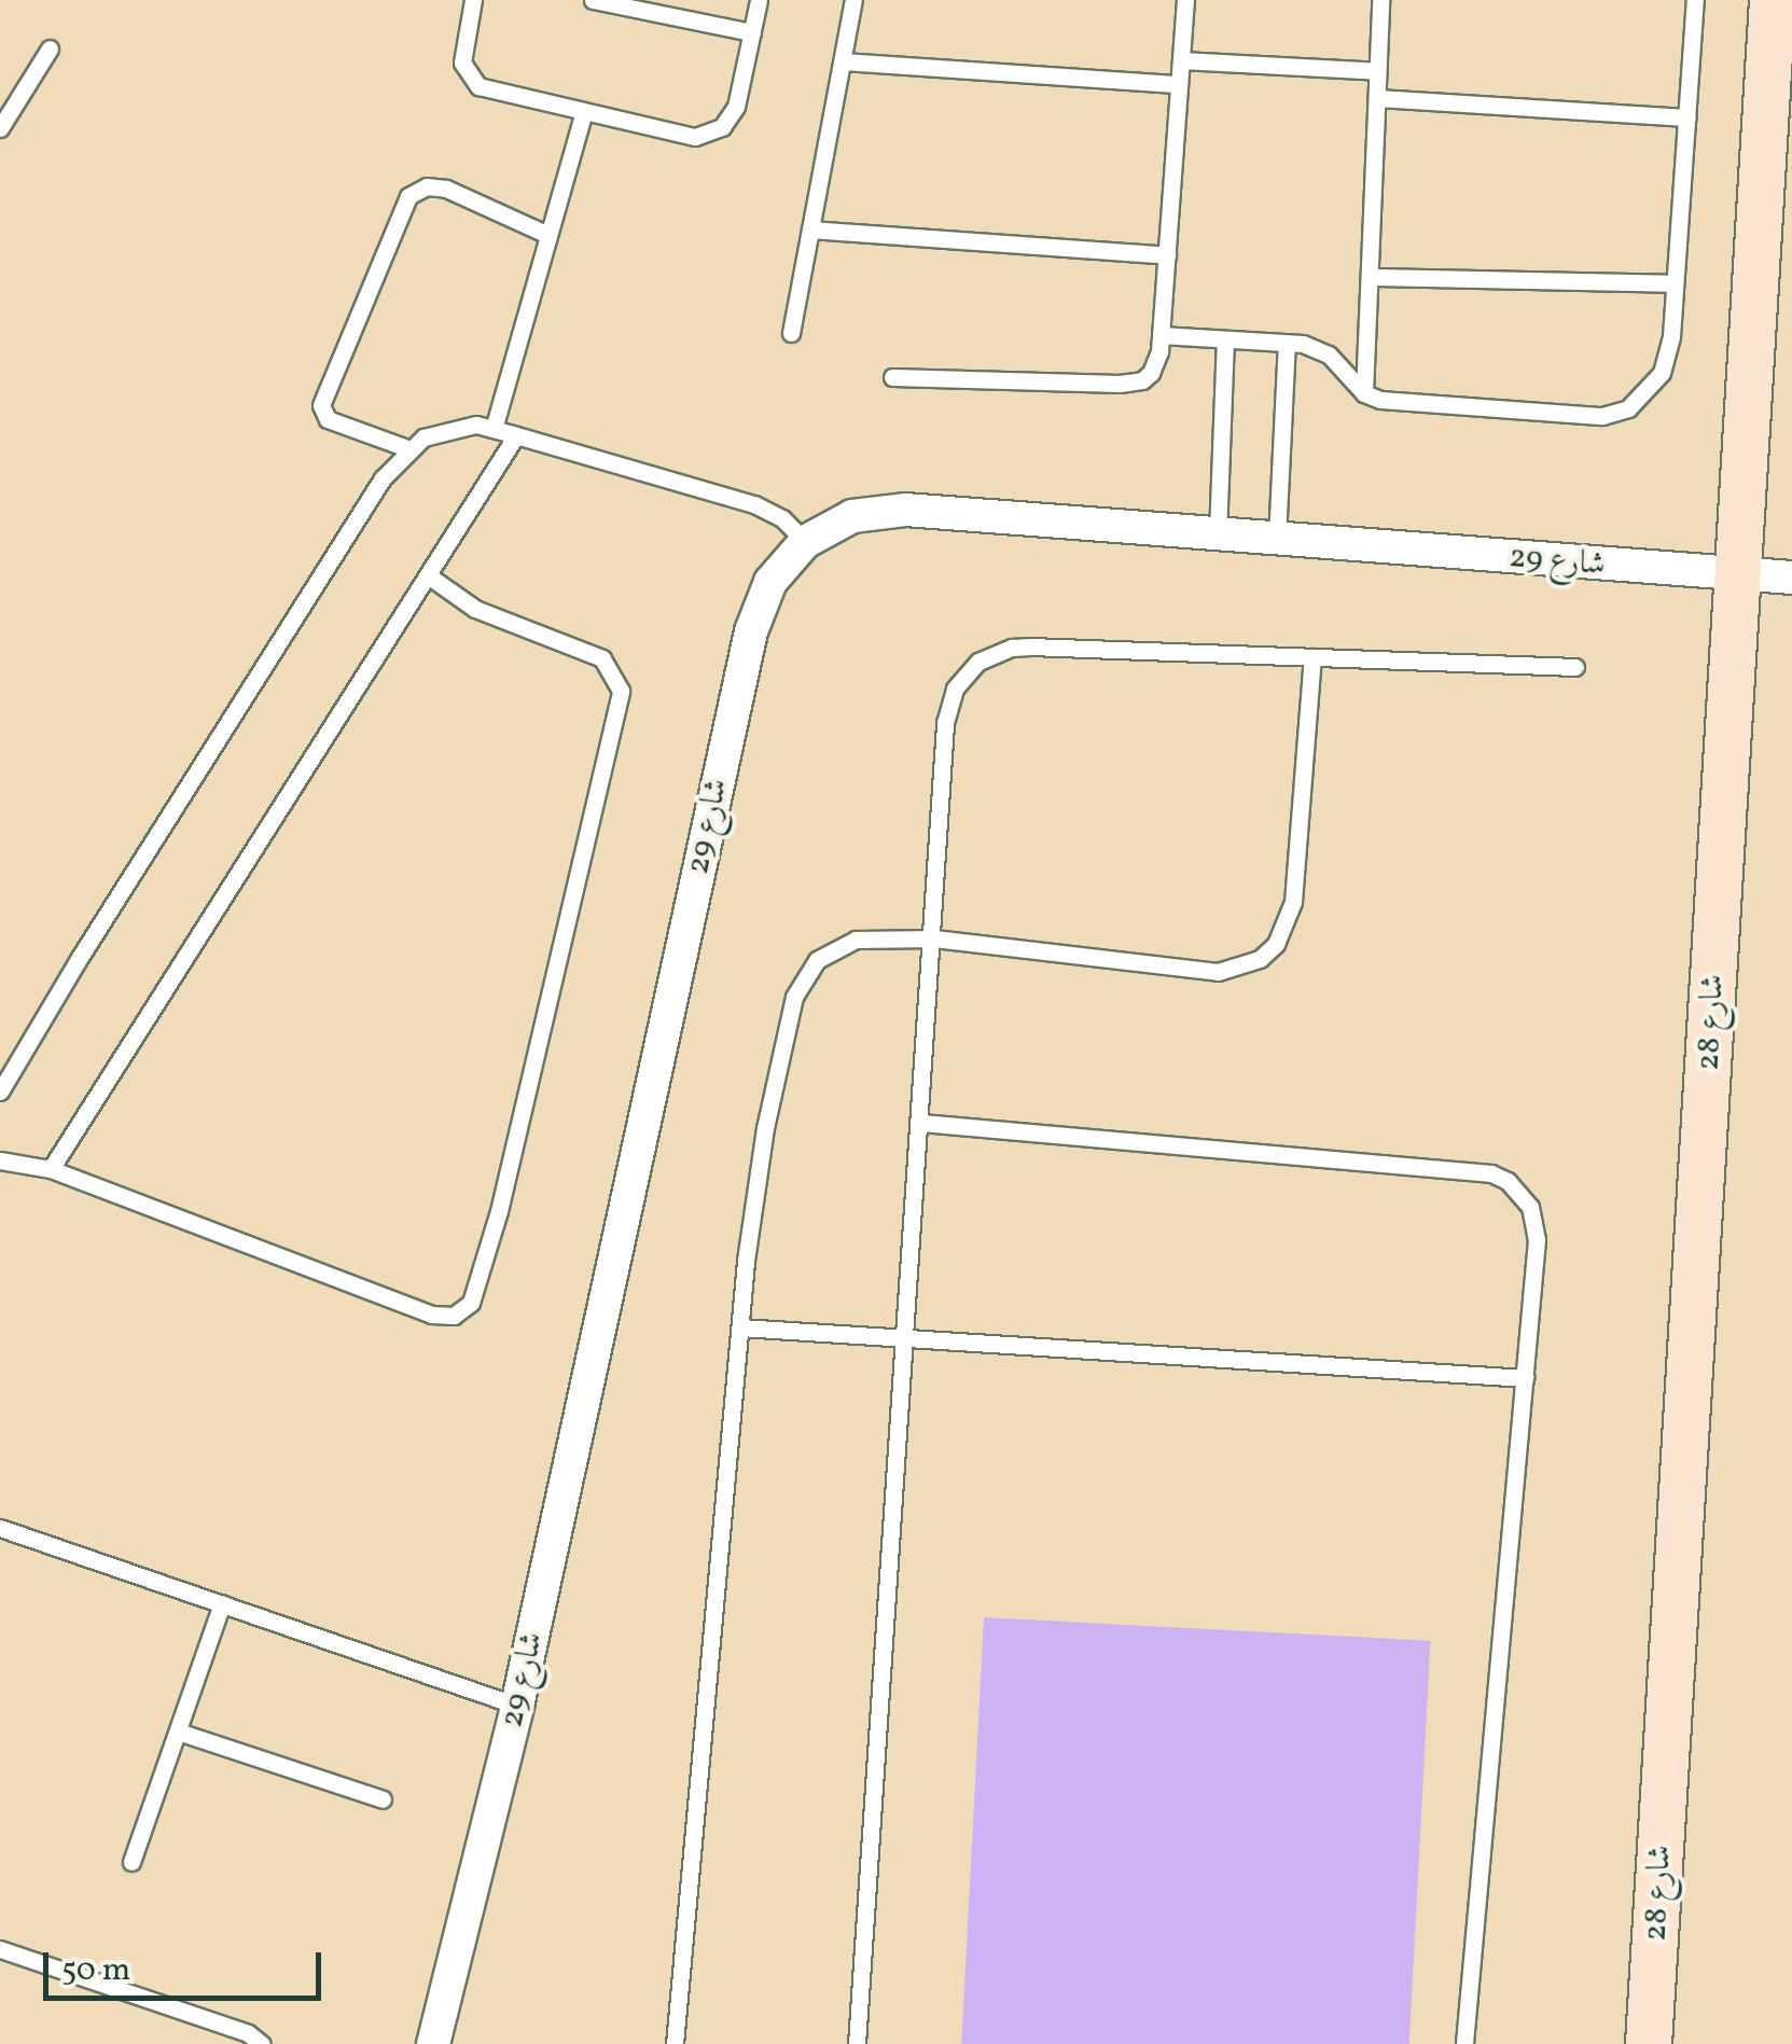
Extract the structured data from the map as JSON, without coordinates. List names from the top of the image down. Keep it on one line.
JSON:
{"streets":{"street":["شارع 29","شارع 28"]},"crossings":[["شارع 29","شارع 28"]],"scale_bar":"50 m"}
